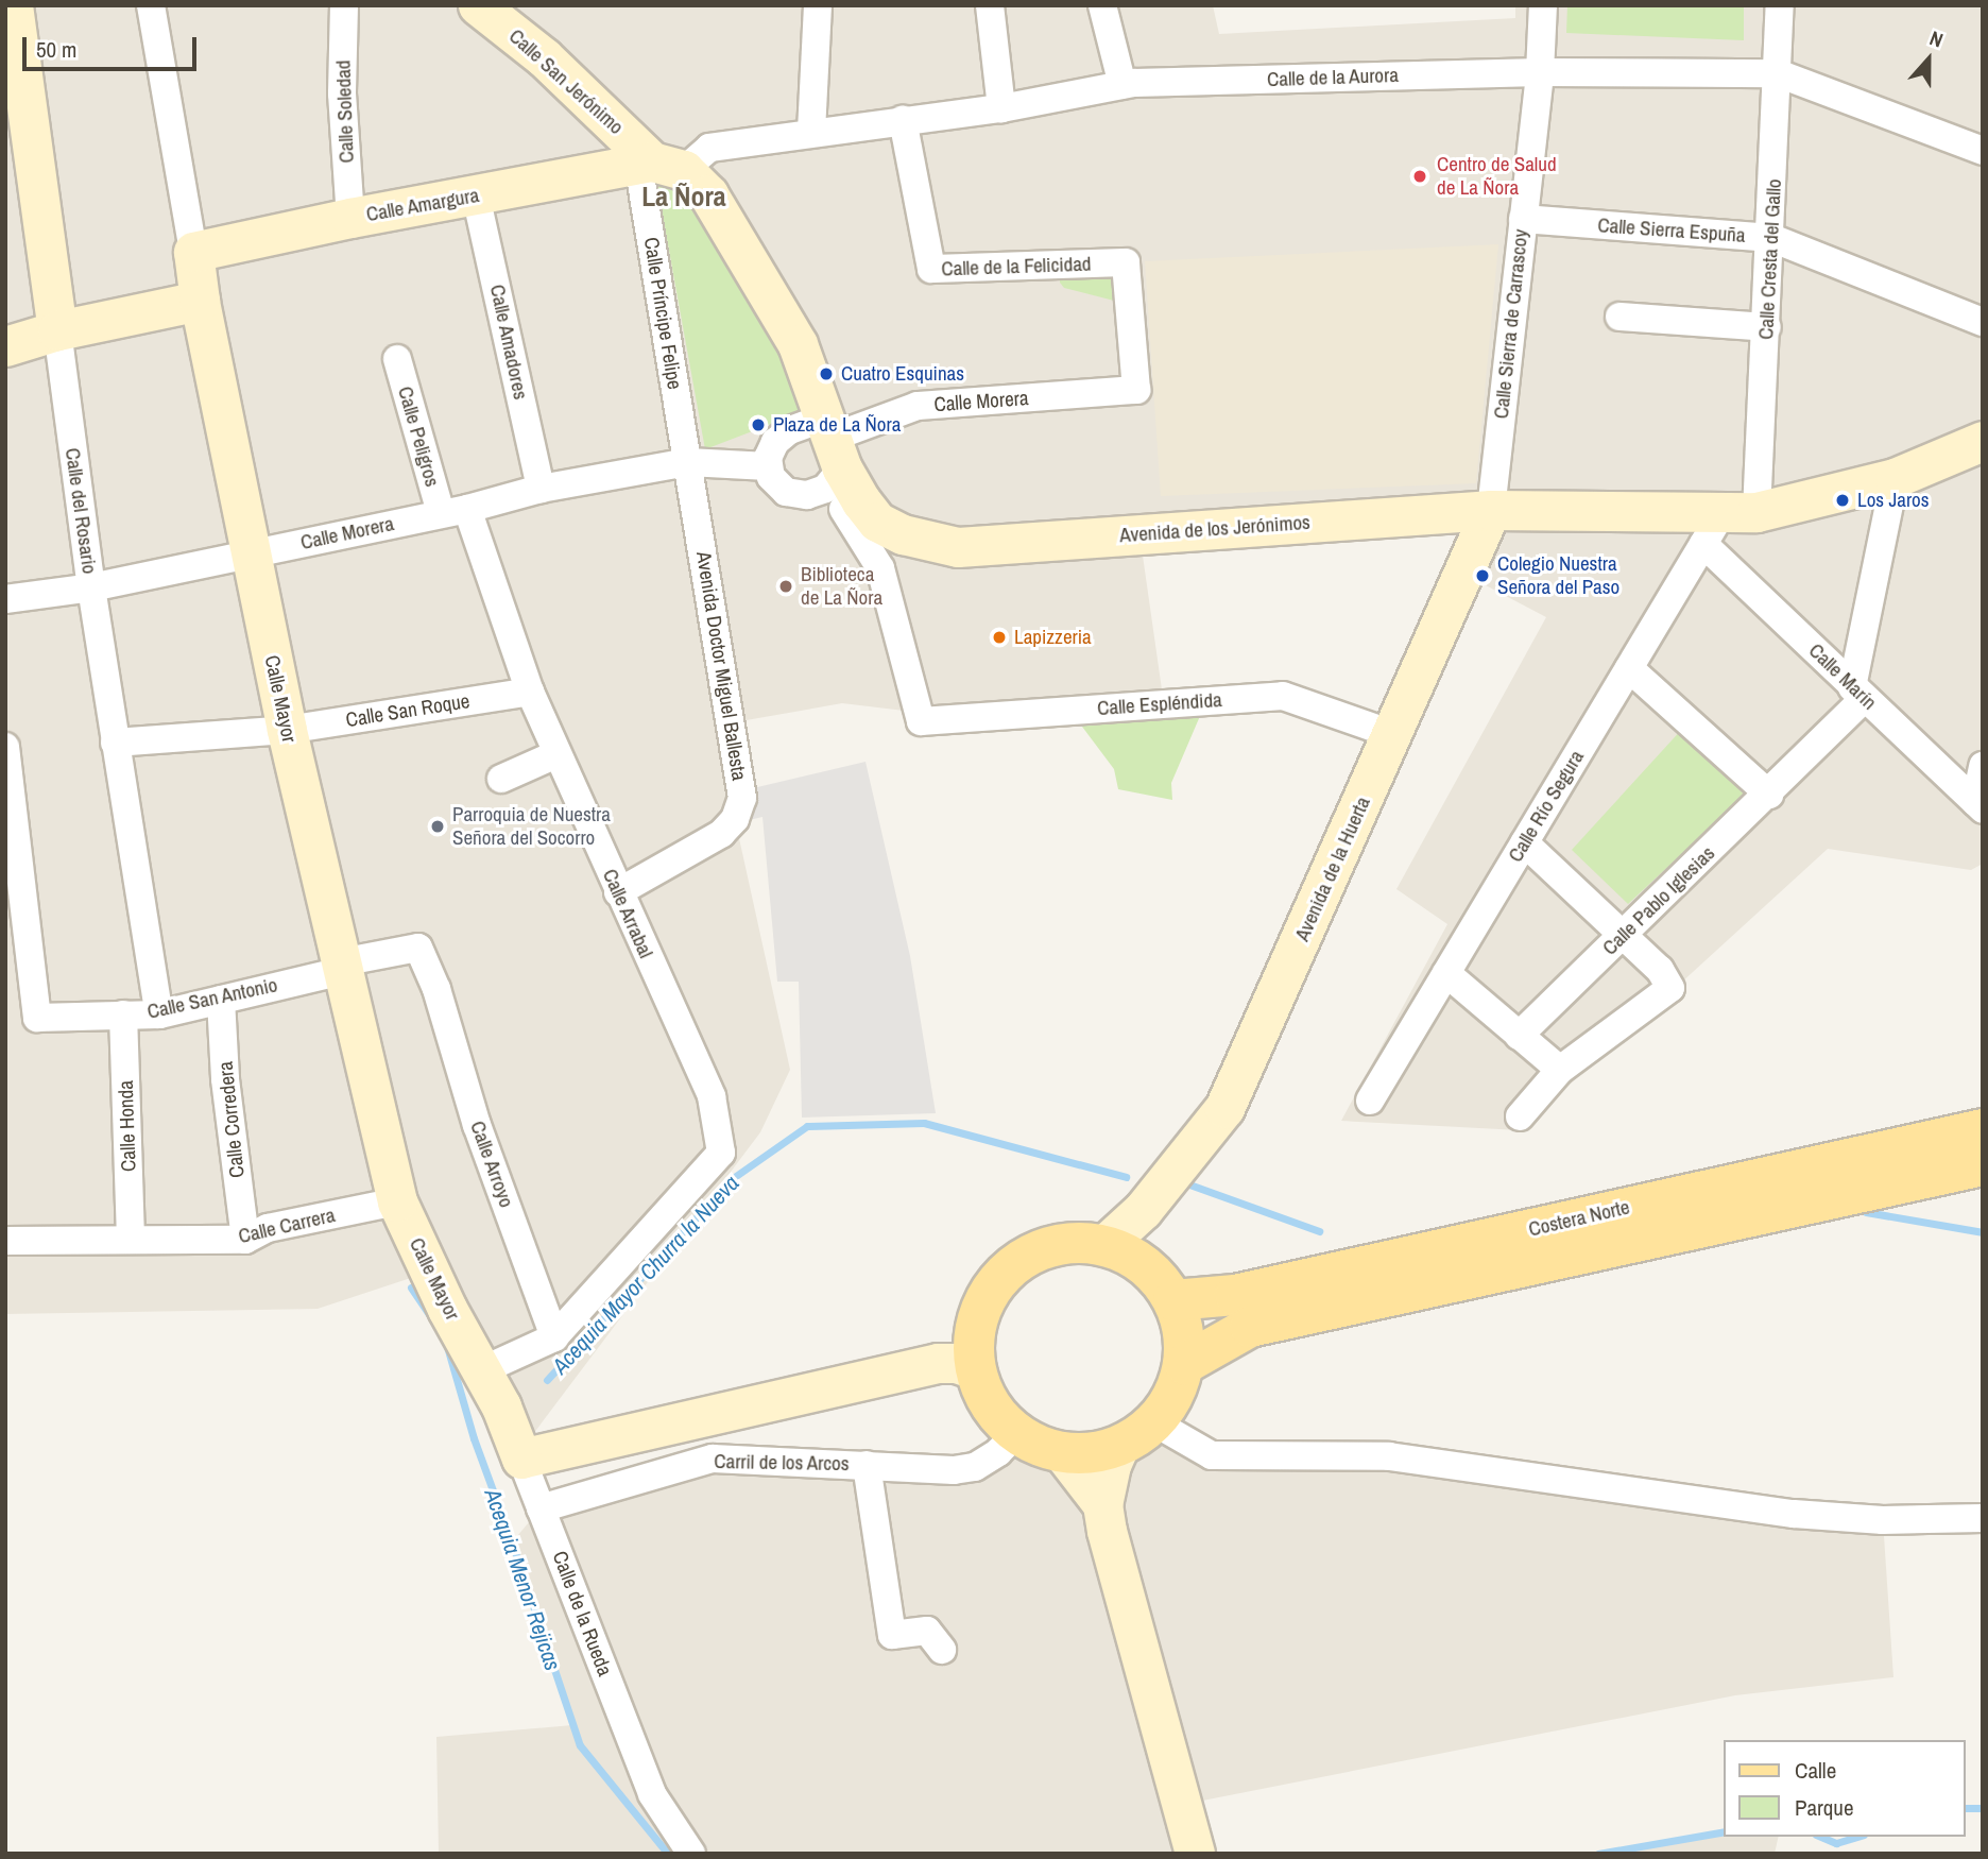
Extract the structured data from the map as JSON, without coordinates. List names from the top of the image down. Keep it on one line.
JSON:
{"streets":{"main road":["Costera Norte"],"street":["Calle de la Aurora","Calle San Jerónimo","Calle Soledad","Calle Amargura","Calle Sierra Espuña","Calle Cresta del Gallo","Calle de la Felicidad","Calle Príncipe Felipe","Calle Sierra de Carrascoy","Calle Amadores","Calle Morera","Calle Peligros","Calle del Rosario","Avenida de los Jerónimos","Avenida Doctor Miguel Ballesta","Calle Marín","Calle Mayor","Calle Espléndida","Calle San Roque","Calle Río Segura","Avenida de la Huerta","Calle Pablo Iglesias","Calle Arrabal","Calle San Antonio","Calle Corredera","Calle Honda","Calle Arroyo","Calle Carrera","Carril de los Arcos","Calle de la Rueda"]},"crossings":[["Calle de la Aurora","Calle San Jerónimo"],["Calle de la Aurora","Calle Amargura"],["Calle de la Aurora","Calle Cresta del Gallo"],["Calle de la Aurora","Calle de la Felicidad"],["Calle de la Aurora","Calle Príncipe Felipe"],["Calle de la Aurora","Calle Sierra de Carrascoy"],["Calle de la Aurora","Avenida de los Jerónimos"],["Calle San Jerónimo","Calle Amargura"],["Calle San Jerónimo","Calle Príncipe Felipe"],["Calle San Jerónimo","Avenida de los Jerónimos"],["Calle Soledad","Calle Amargura"],["Calle Amargura","Calle Príncipe Felipe"],["Calle Amargura","Calle Amadores"],["Calle Amargura","Avenida de los Jerónimos"],["Calle Amargura","Calle Mayor"],["Calle Sierra Espuña","Calle Cresta del Gallo"],["Calle Sierra Espuña","Calle Sierra de Carrascoy"],["Calle Cresta del Gallo","Avenida de los Jerónimos"],["Calle Cresta del Gallo","Calle Marín"],["Calle Cresta del Gallo","Calle Río Segura"],["Calle de la Felicidad","Calle Morera"],["Calle Príncipe Felipe","Calle Morera"],["Calle Príncipe Felipe","Avenida de los Jerónimos"],["Calle Príncipe Felipe","Avenida Doctor Miguel Ballesta"],["Calle Sierra de Carrascoy","Avenida de los Jerónimos"],["Calle Sierra de Carrascoy","Avenida de la Huerta"],["Calle Amadores","Calle Morera"],["Calle Morera","Calle Peligros"],["Calle Morera","Calle del Rosario"],["Calle Morera","Avenida de los Jerónimos"],["Calle Morera","Avenida Doctor Miguel Ballesta"],["Calle Morera","Calle Mayor"],["Calle Morera","Calle Arrabal"],["Calle Peligros","Calle Arrabal"],["Calle del Rosario","Calle San Roque"],["Calle del Rosario","Calle San Antonio"],["Avenida de los Jerónimos","Calle Marín"],["Avenida de los Jerónimos","Calle Río Segura"],["Avenida de los Jerónimos","Avenida de la Huerta"],["Avenida Doctor Miguel Ballesta","Calle Arrabal"],["Calle Marín","Calle Río Segura"],["Calle Marín","Calle Pablo Iglesias"],["Calle Mayor","Calle San Roque"],["Calle Mayor","Calle San Antonio"],["Calle Mayor","Calle Carrera"],["Calle Mayor","Calle de la Rueda"],["Calle Espléndida","Avenida de la Huerta"],["Calle San Roque","Calle Arrabal"],["Avenida de la Huerta","Costera Norte"],["Avenida de la Huerta","Carril de los Arcos"],["Calle Arrabal","Calle Arroyo"],["Calle San Antonio","Calle Corredera"],["Calle San Antonio","Calle Honda"],["Calle San Antonio","Calle Arroyo"],["Calle Corredera","Calle Carrera"],["Calle Honda","Calle Carrera"],["Costera Norte","Carril de los Arcos"],["Carril de los Arcos","Calle de la Rueda"]],"districts":["La Ñora"],"water":["Acequia Mayor Churra la Nueva","Acequia Menor Rejicas"],"places":["Centro de Salud de La Ñora","Cuatro Esquinas","Plaza de La Ñora","Los Jaros","Colegio Nuestra Señora del Paso","Biblioteca de La Ñora","Lapizzeria","Parroquia de Nuestra Señora del Socorro"],"legend":["Calle","Parque"],"scale_bar":"50 m","north":"top"}
